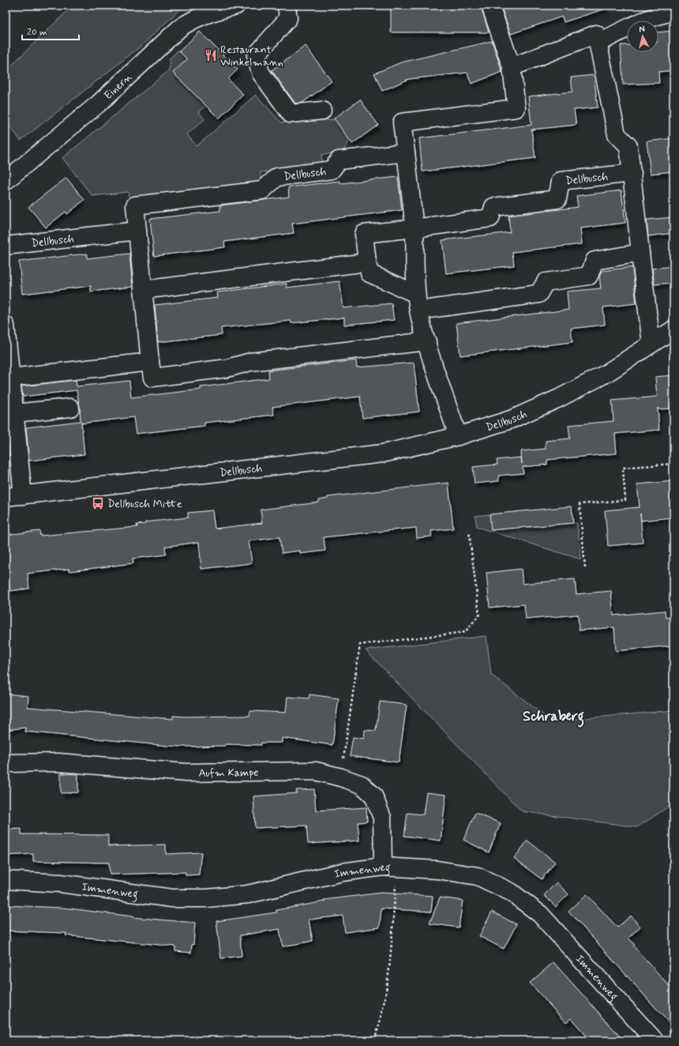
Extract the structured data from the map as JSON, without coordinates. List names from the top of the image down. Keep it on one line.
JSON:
{"streets":{"street":["Einern","Dellbusch","Aufm Kampe","Immenweg"]},"crossings":[["Aufm Kampe","Immenweg"]],"districts":["Schraberg"],"places":{"restaurant":["Restaurant Winkelmann"],"bus stop":["Dellbusch Mitte"]},"scale_bar":"20 m","north":"top"}
